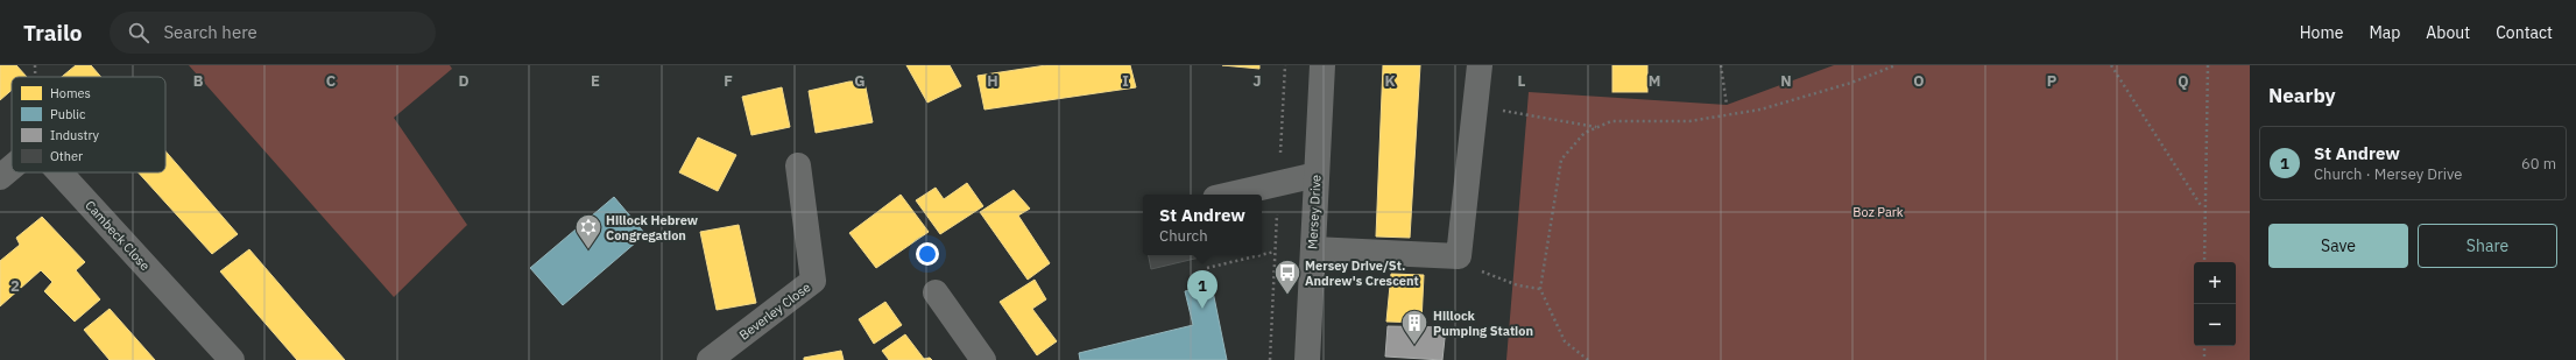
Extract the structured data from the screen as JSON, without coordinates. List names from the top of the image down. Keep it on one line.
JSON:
{"streets":{"street":["Mersey Drive","Cambeck Close","Beverley Close"]},"parks":["Boz Park"],"places":{"synagogue":["Hillock Hebrew Congregation"],"bus stop":["Mersey Drive/St. Andrew's Crescent"],"building":["Hillock Pumping Station"]},"legend":["Homes","Public","Industry","Other"],"page":{"header":"Trailo","search":"Search here","nav":["Home","Map","About","Contact"],"heading":"Nearby","list":[{"mark":"1","name":"St Andrew","note":"Church · Mersey Drive","value":"60 m"}],"popup":["St Andrew","Church"],"buttons":["Save","Share"],"map_buttons":["+","−"],"pins":"1"},"grid":{"columns":["B","C","D","E","F","G","H","I","J","K","L","M","N","O","P","Q"],"rows":["2"]}}
